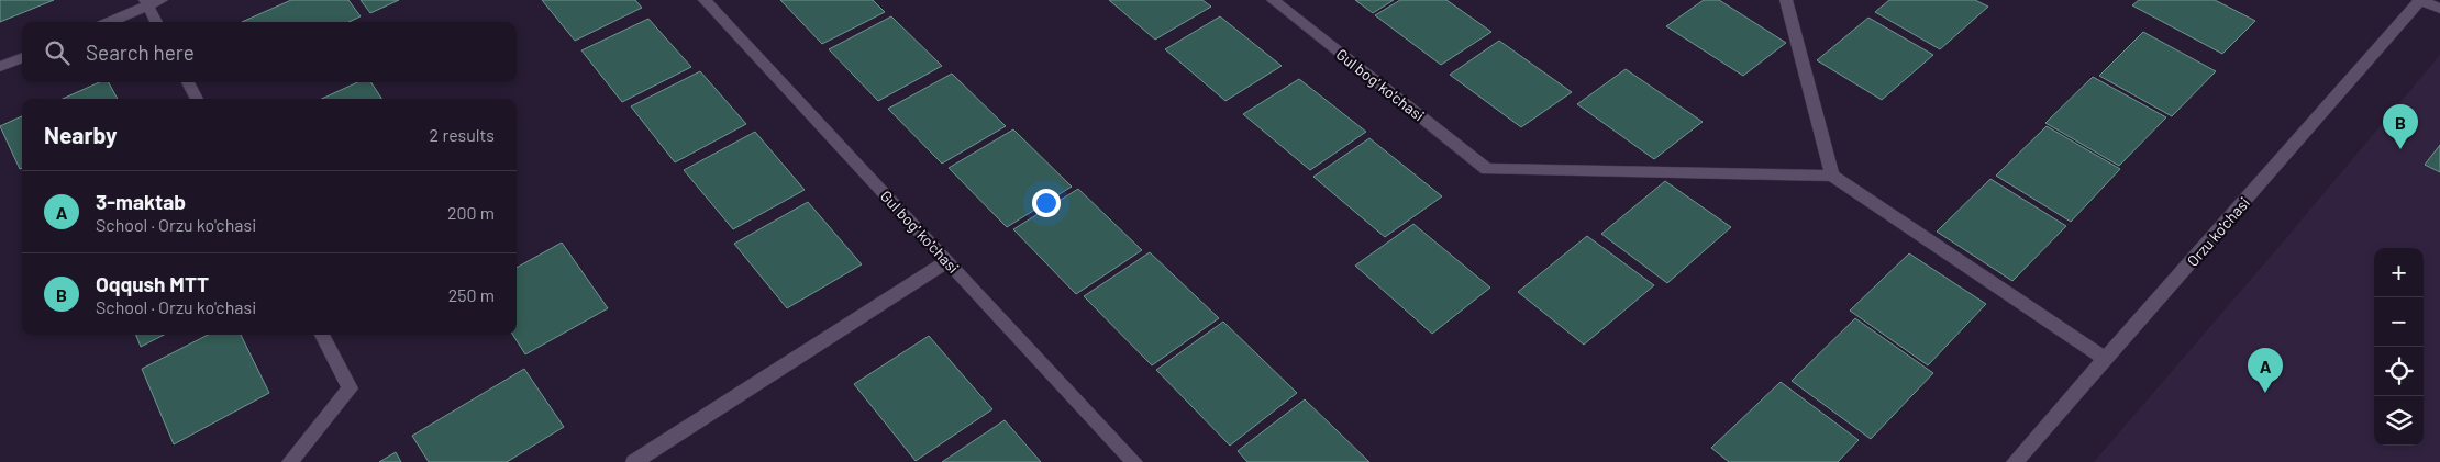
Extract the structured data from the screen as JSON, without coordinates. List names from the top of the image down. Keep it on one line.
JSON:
{"streets":{"street":["Gul bog' ko'chasi","Orzu ko'chasi"]},"page":{"search":"Search here","heading":["Nearby","2 results"],"pins":["B","A"],"list":[{"mark":"A","name":"3-maktab","note":"School · Orzu ko'chasi","value":"200 m"},{"mark":"B","name":"Oqqush MTT","note":"School · Orzu ko'chasi","value":"250 m"}],"map_buttons":["+","−"]}}
